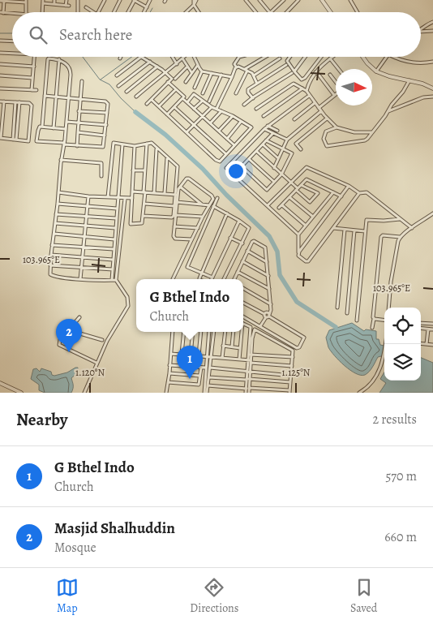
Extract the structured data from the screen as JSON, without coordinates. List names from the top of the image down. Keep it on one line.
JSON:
{"north":"right","page":{"search":"Search here","popup":["G Bthel Indo","Church"],"pins":["2","1"],"heading":["Nearby","2 results"],"list":[{"mark":"1","name":"G Bthel Indo","note":"Church","value":"570 m"},{"mark":"2","name":"Masjid Shalhuddin","note":"Mosque","value":"660 m"}],"nav":["Map","Directions","Saved"]},"coordinates":["103.965°E","1.120°N","1.125°N"]}
